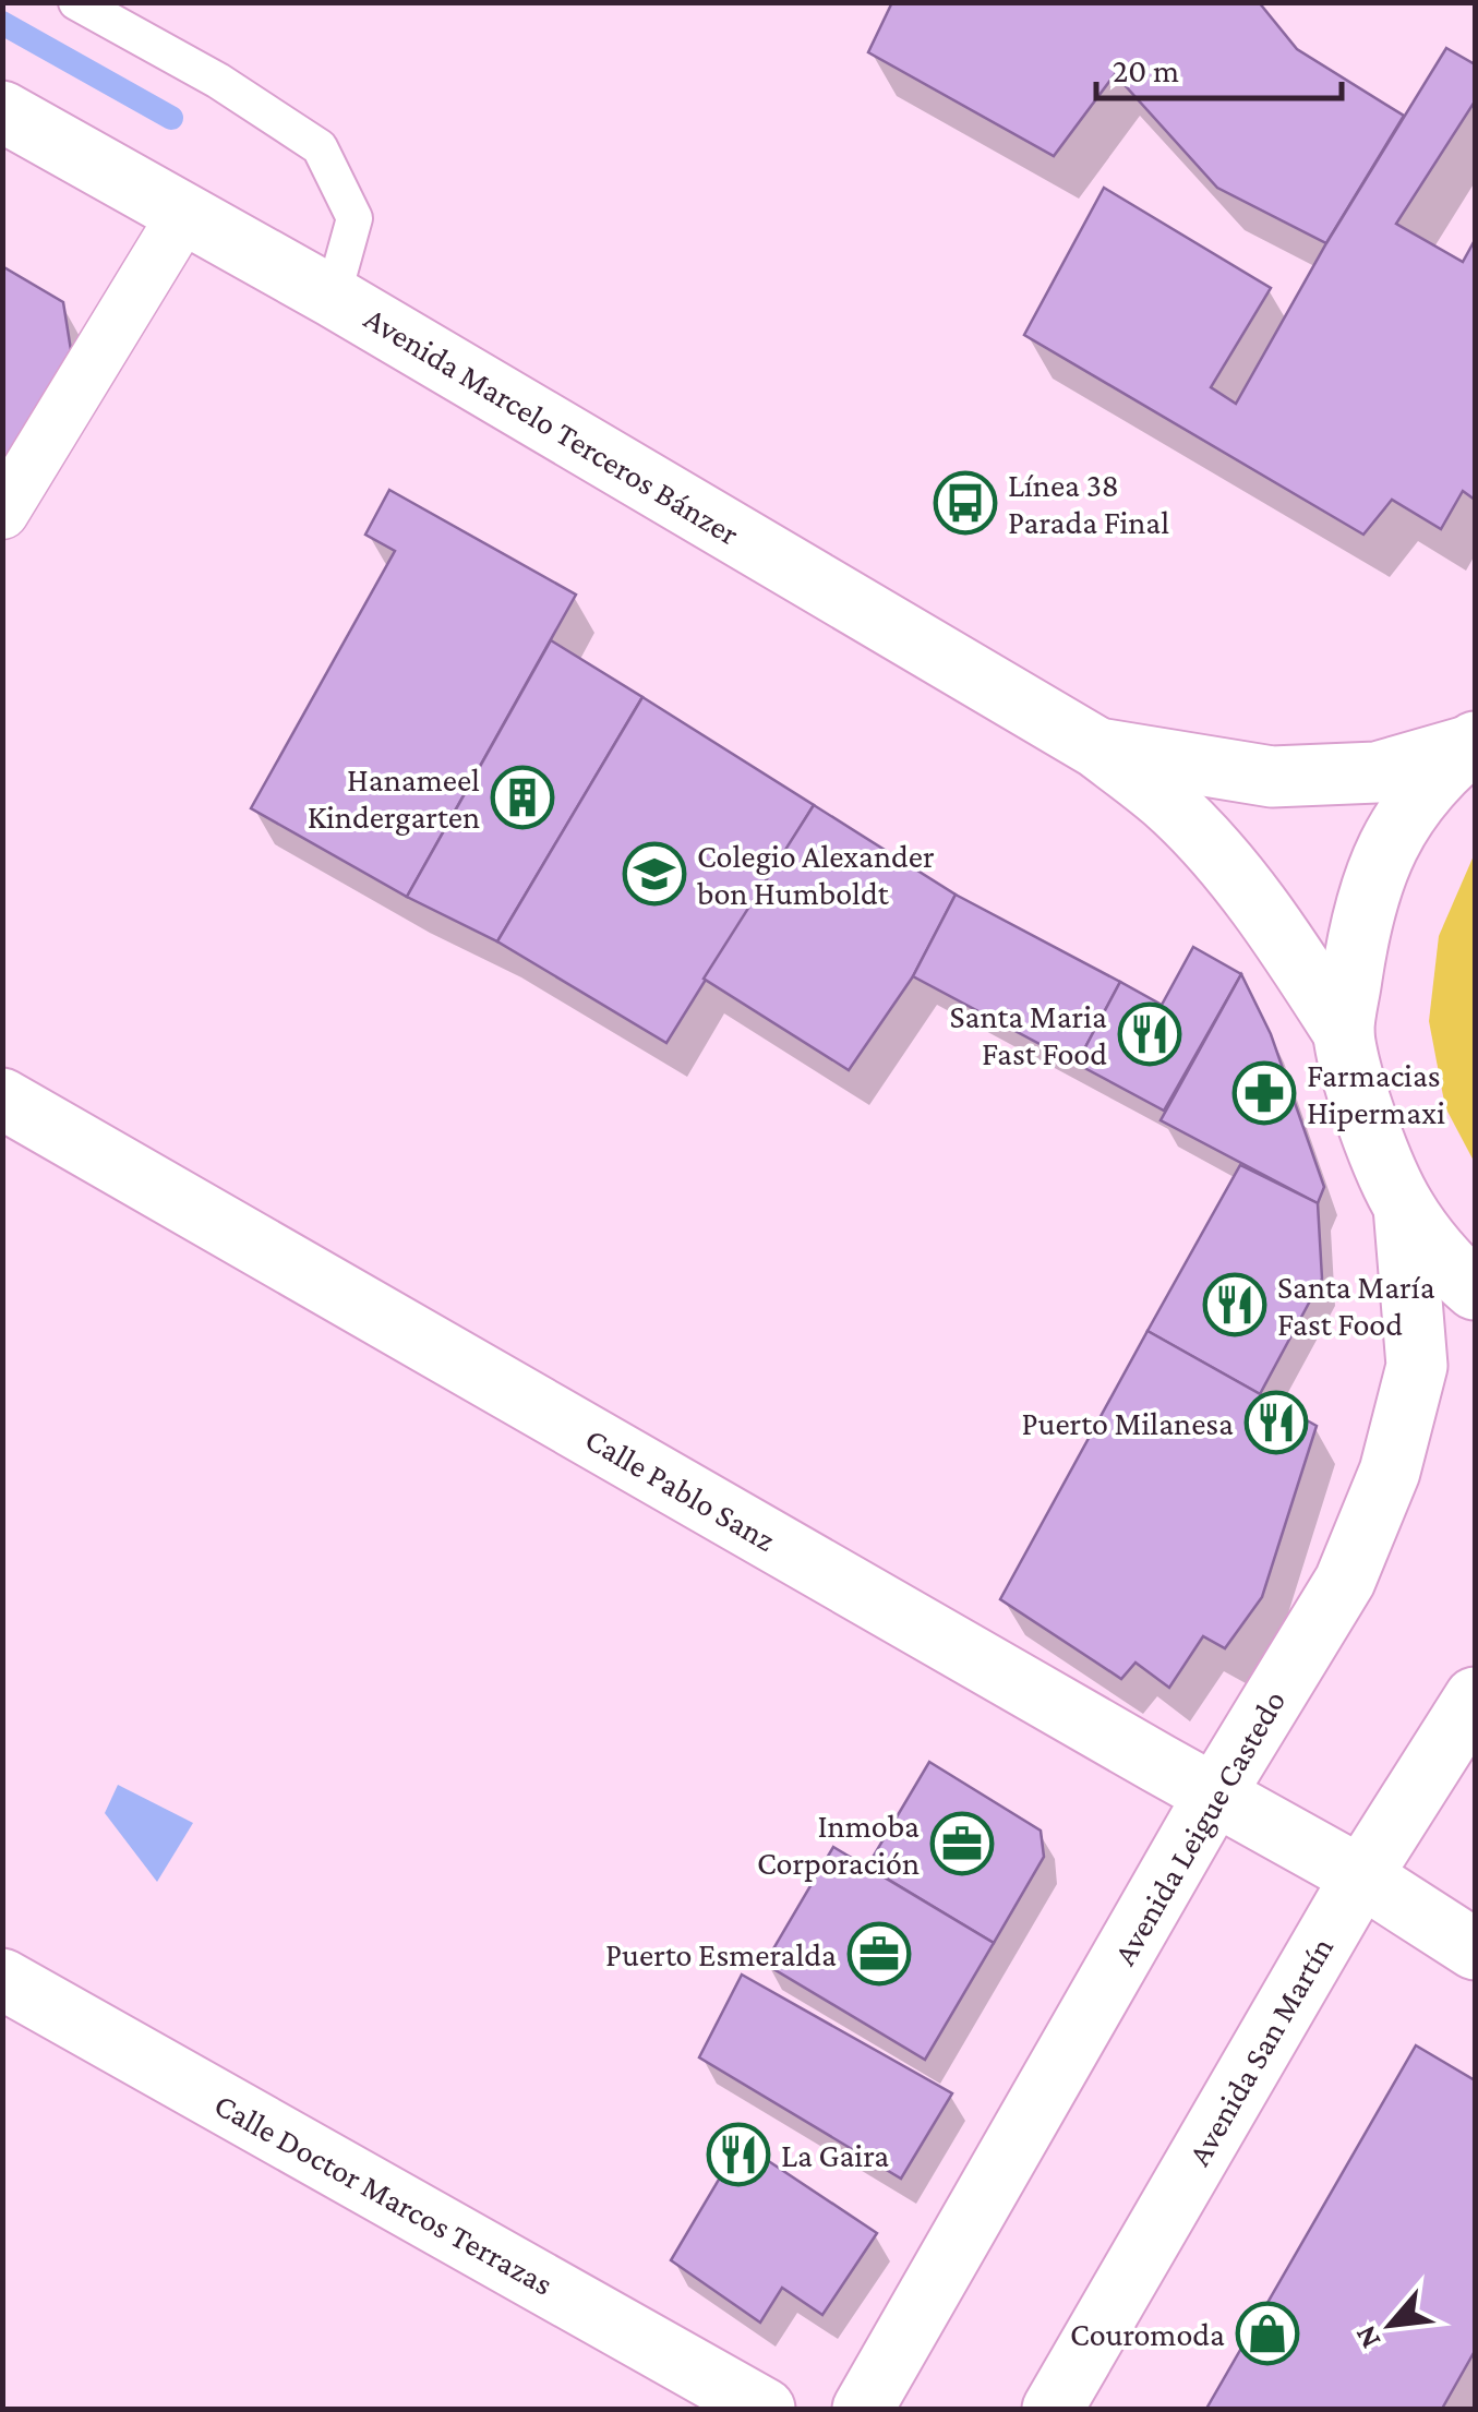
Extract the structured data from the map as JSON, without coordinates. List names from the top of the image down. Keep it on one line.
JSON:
{"streets":{"street":["Avenida Marcelo Terceros Bánzer","Calle Pablo Sanz","Avenida Leigue Castedo","Avenida San Martín","Calle Doctor Marcos Terrazas"]},"crossings":[["Calle Pablo Sanz","Avenida Leigue Castedo"],["Calle Pablo Sanz","Avenida San Martín"]],"places":{"bus stop":["Línea 38 Parada Final"],"building":["Hanameel Kindergarten"],"school or university":["Colegio Alexander bon Humboldt"],"restaurant":["Santa Maria Fast Food","Santa María Fast Food","Puerto Milanesa","La Gaira"],"pharmacy":["Farmacias Hipermaxi"],"office":["Inmoba Corporación","Puerto Esmeralda"],"shop":["Couromoda"]},"scale_bar":"20 m","north":"bottom left"}
